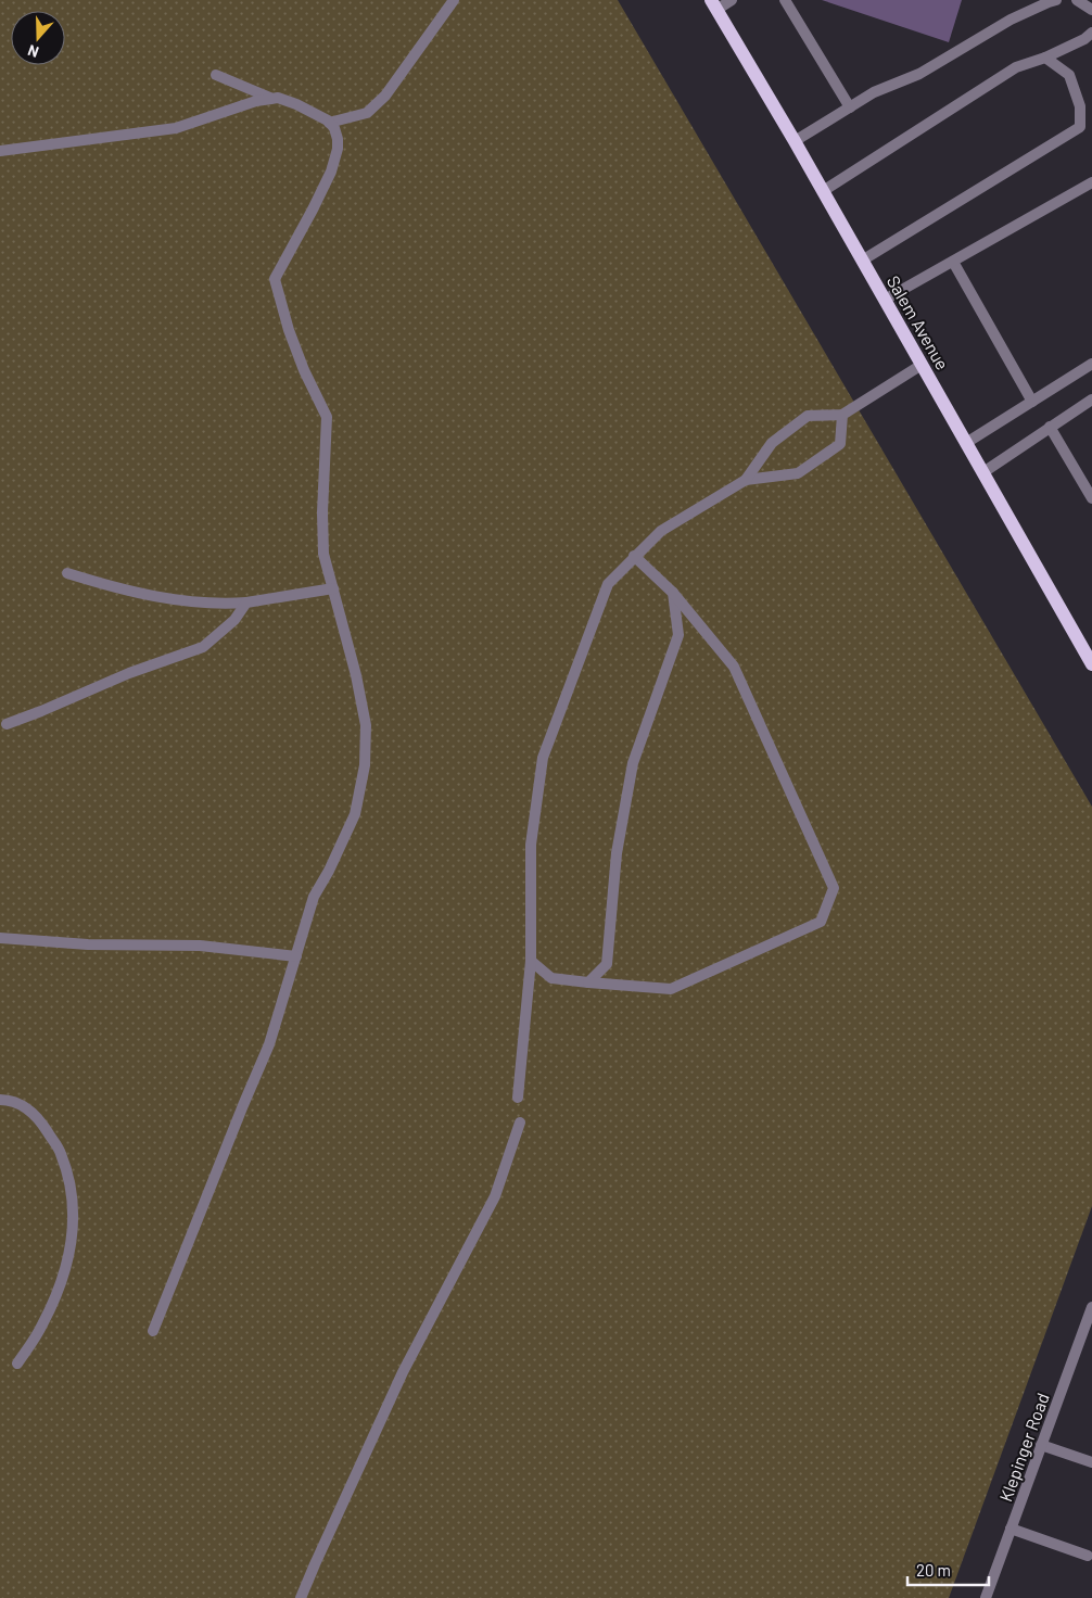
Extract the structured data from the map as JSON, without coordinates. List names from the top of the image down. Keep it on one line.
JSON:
{"streets":{"main road":["Salem Avenue"],"street":["Klepinger Road"]},"scale_bar":"20 m","north":"bottom"}
